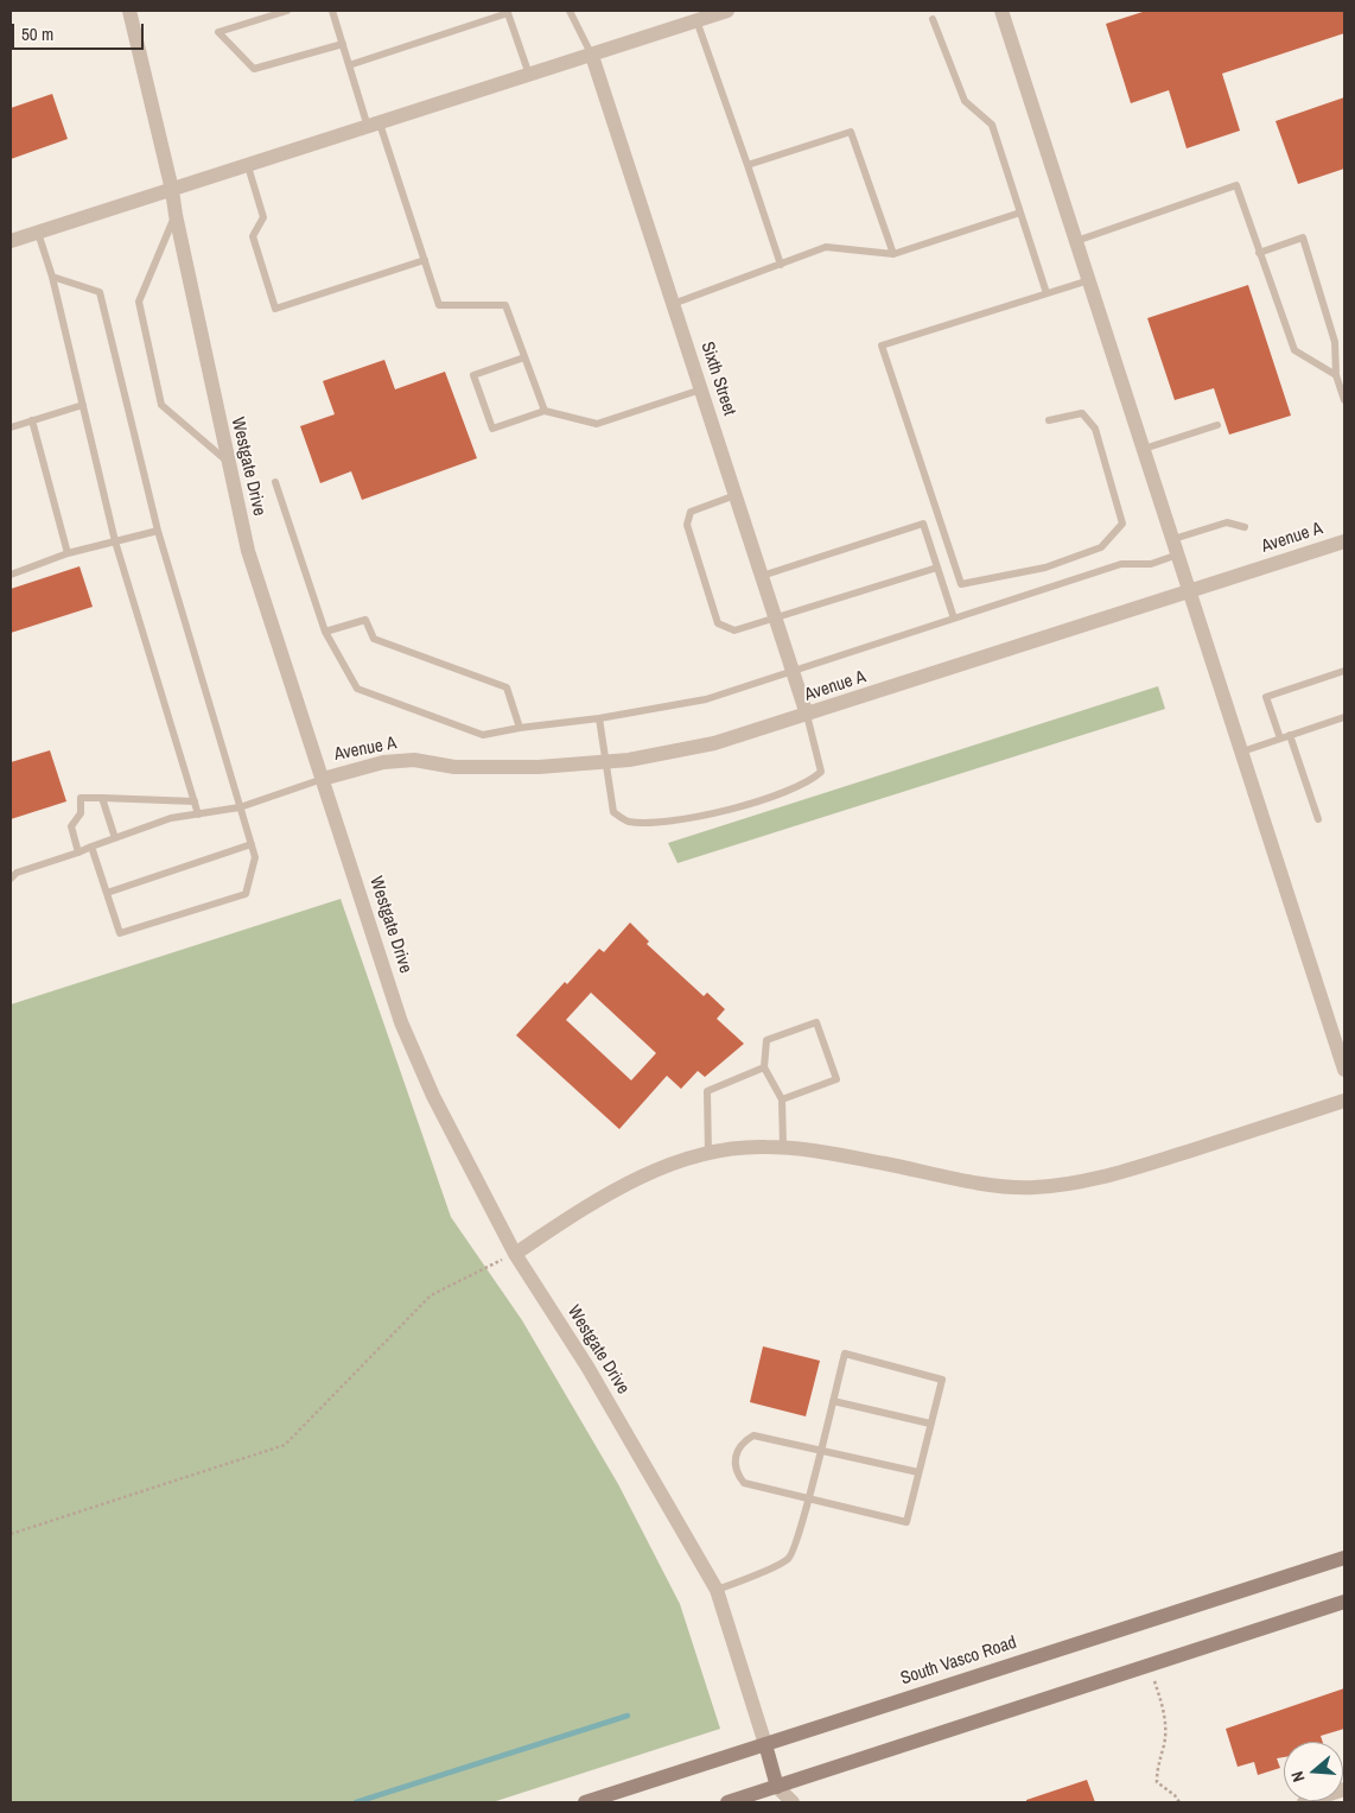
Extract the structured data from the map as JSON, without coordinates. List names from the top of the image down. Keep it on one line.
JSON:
{"streets":{"main road":["Westgate Drive","South Vasco Road"],"street":["Sixth Street","Avenue A"]},"crossings":[["Sixth Street","Avenue A"],["Westgate Drive","Avenue A"],["Westgate Drive","South Vasco Road"]],"scale_bar":"50 m","north":"left"}
